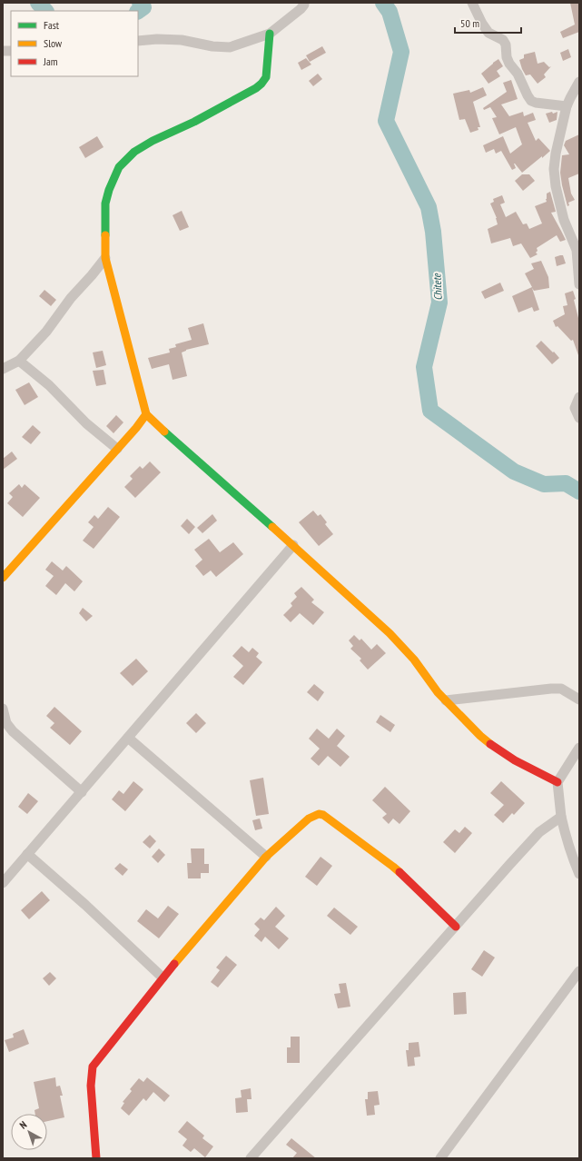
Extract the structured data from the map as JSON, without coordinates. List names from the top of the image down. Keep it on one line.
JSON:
{"water":["Chitete"],"legend":["Fast","Slow","Jam"],"scale_bar":"50 m","north":"top left"}
